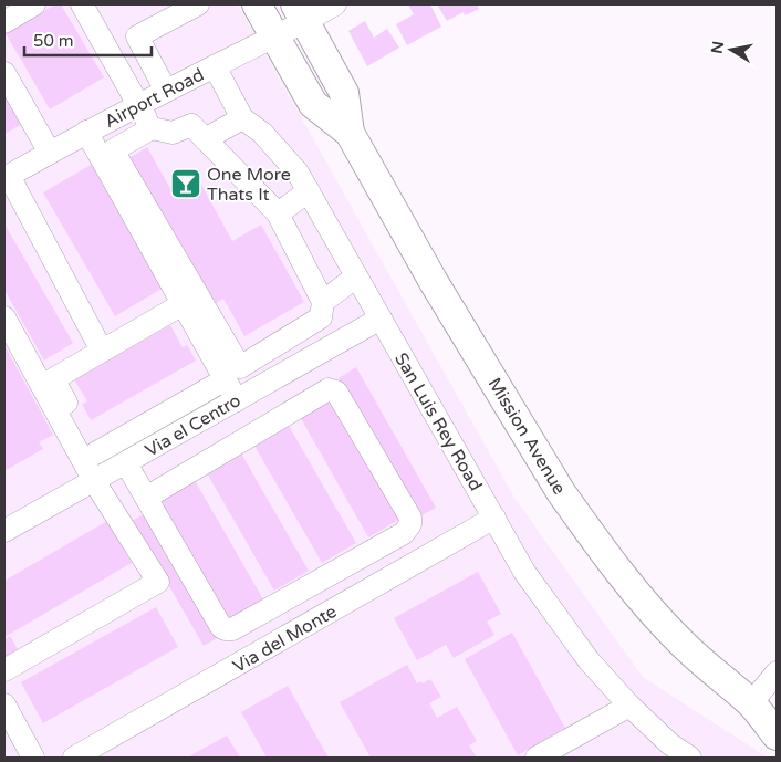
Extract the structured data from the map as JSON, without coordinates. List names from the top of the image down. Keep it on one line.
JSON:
{"streets":{"main road":["Mission Avenue"],"street":["Airport Road","San Luis Rey Road","Via el Centro","Via del Monte"]},"crossings":[["Airport Road","San Luis Rey Road"],["Airport Road","Mission Avenue"],["San Luis Rey Road","Via el Centro"],["San Luis Rey Road","Via del Monte"]],"places":{"bar":["One More Thats It"]},"scale_bar":"50 m","north":"left"}
